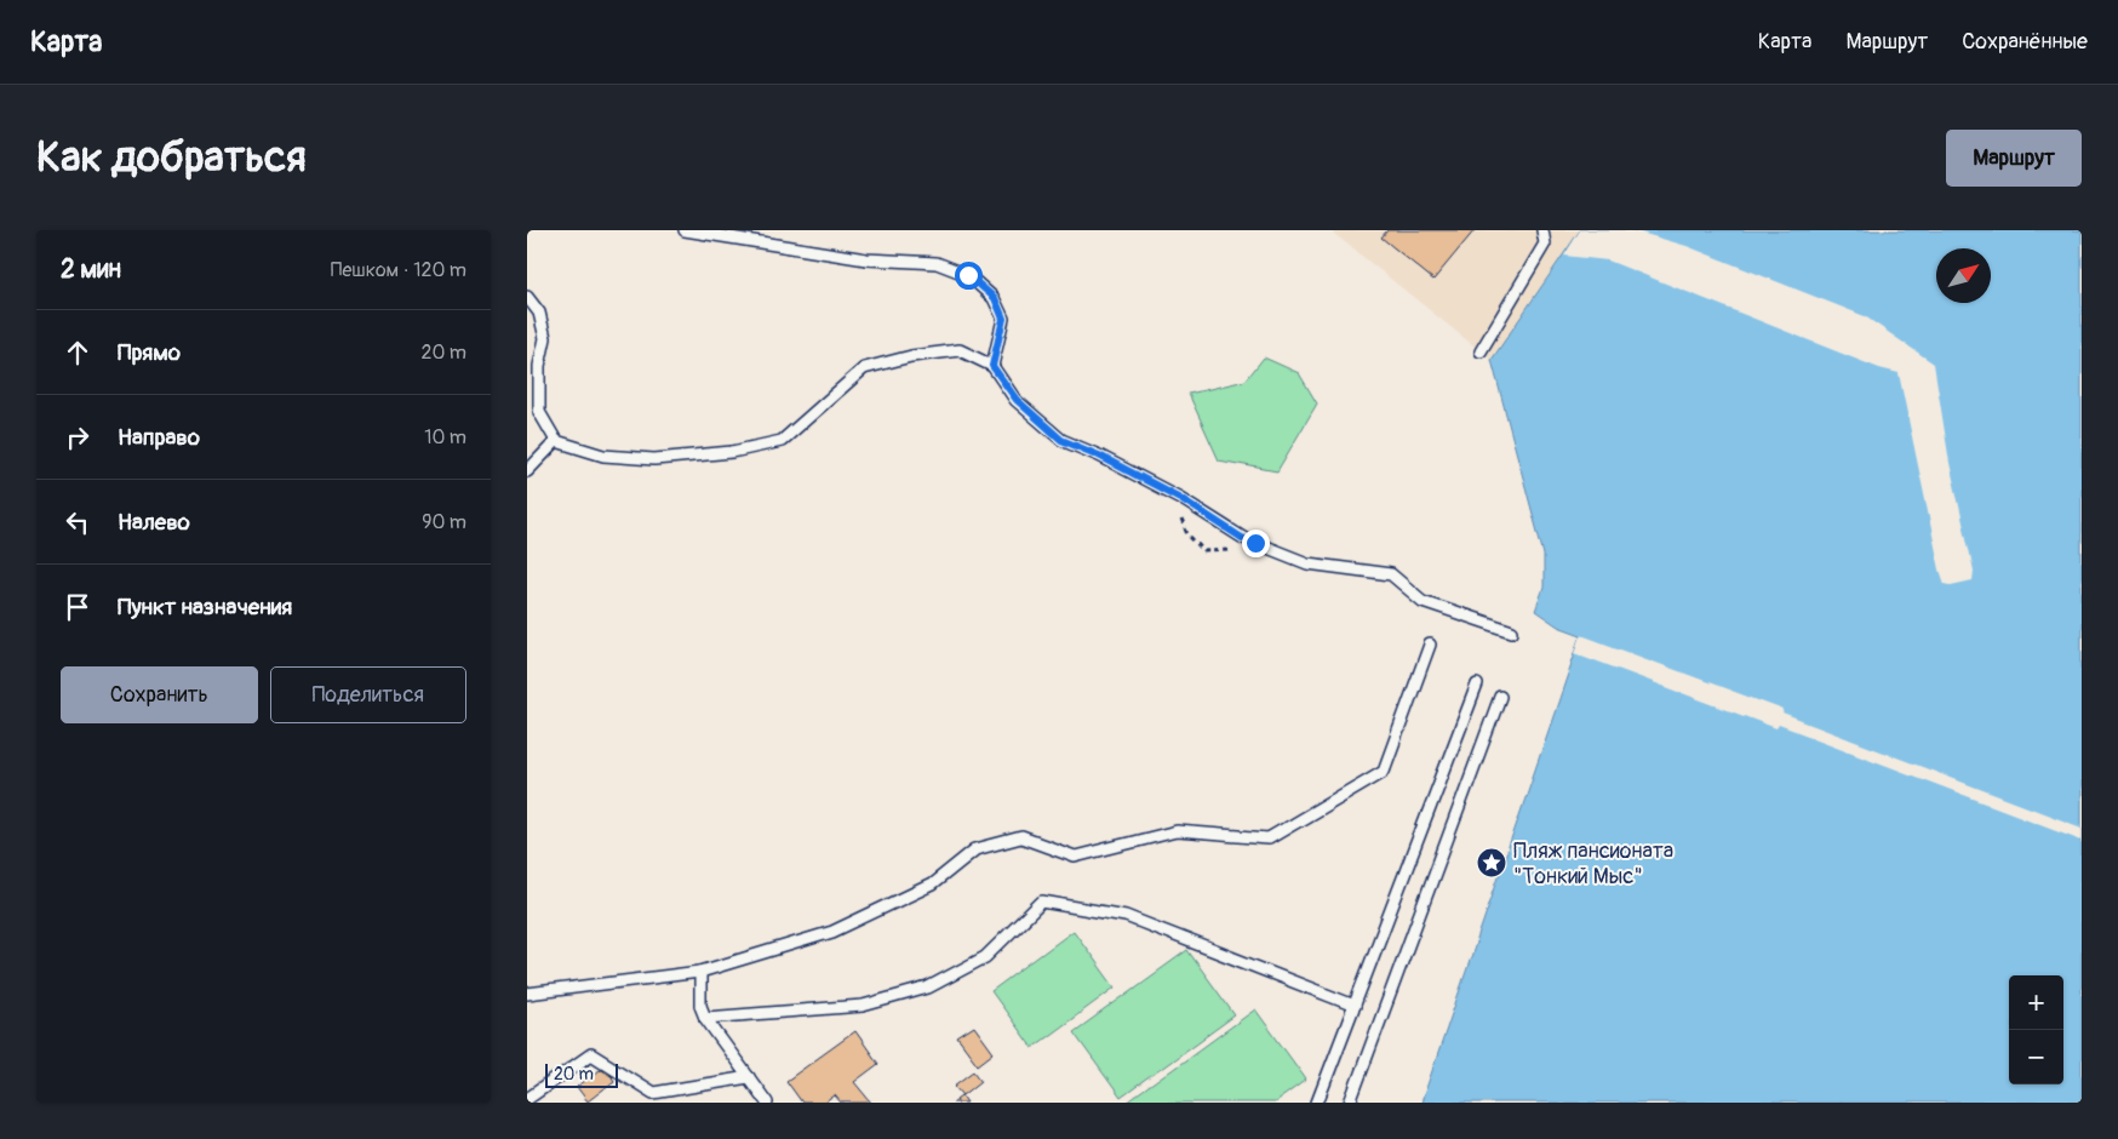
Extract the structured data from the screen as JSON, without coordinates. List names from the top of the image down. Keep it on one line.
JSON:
{"places":{"place":["Пляж пансионата \"Тонкий Мыс\""]},"scale_bar":"20 m","north":"top right","page":{"header":"Карта","nav":["Карта","Маршрут","Сохранённые"],"buttons":["Маршрут",["Сохранить","Поделиться"]],"title":"Как добраться","heading":["2 мин","Пешком · 120 m"],"list":[["Прямо","20 m"],["Направо","10 m"],["Налево","90 m"],"Пункт назначения"],"map_buttons":["+","−"],"scale":"20 m"}}
